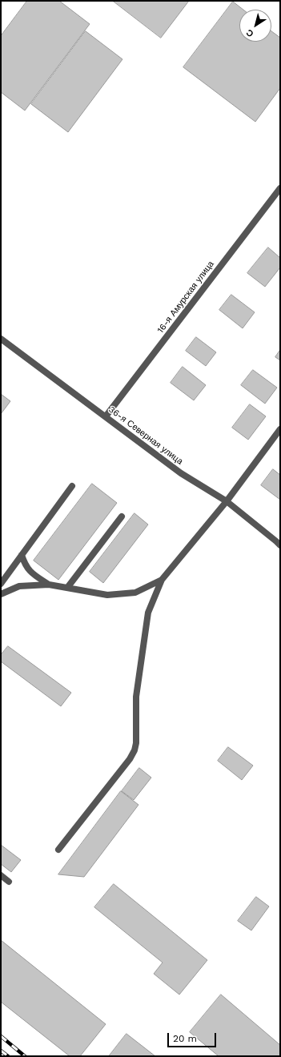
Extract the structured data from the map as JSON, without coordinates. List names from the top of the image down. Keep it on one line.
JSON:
{"streets":{"street":["16-я Амурская улица","36-я Северная улица"]},"crossings":[["16-я Амурская улица","36-я Северная улица"]],"scale_bar":"20 m","north":"bottom left"}
